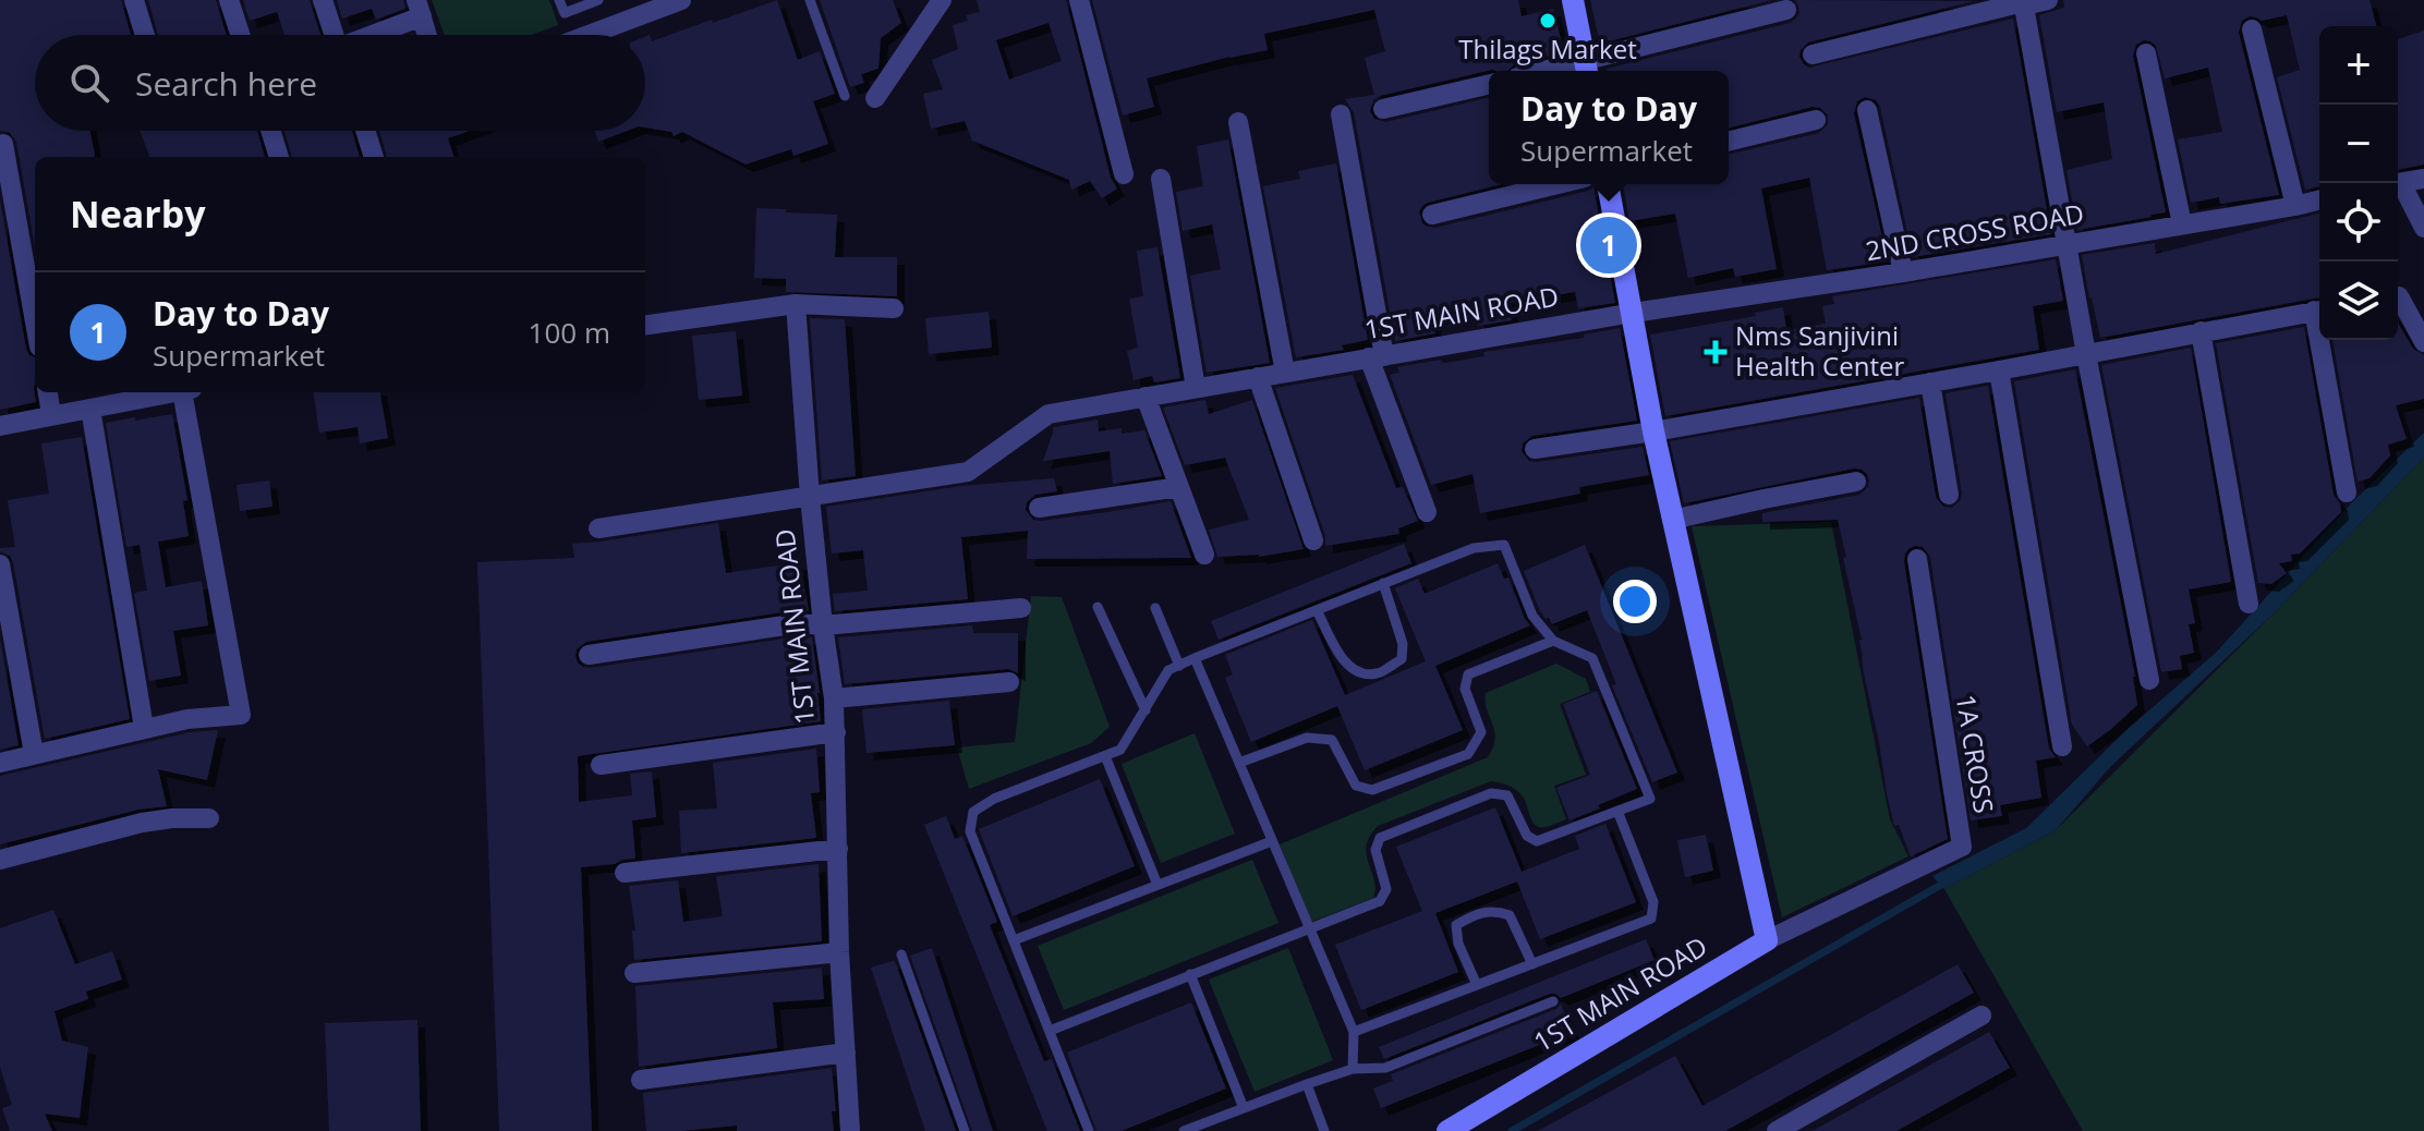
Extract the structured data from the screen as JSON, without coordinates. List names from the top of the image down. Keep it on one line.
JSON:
{"streets":{"street":["2ND CROSS ROAD","1ST MAIN ROAD","1A CROSS"]},"crossings":[["2ND CROSS ROAD","1ST MAIN ROAD"],["1ST MAIN ROAD","1A CROSS"]],"places":{"other":["Thilags Market"],"health":["Nms Sanjivini Health Center"]},"page":{"map_buttons":["+","−"],"search":"Search here","popup":["Day to Day","Supermarket"],"heading":"Nearby","pins":"1","list":[{"mark":"1","name":"Day to Day","note":"Supermarket","value":"100 m"}]}}
